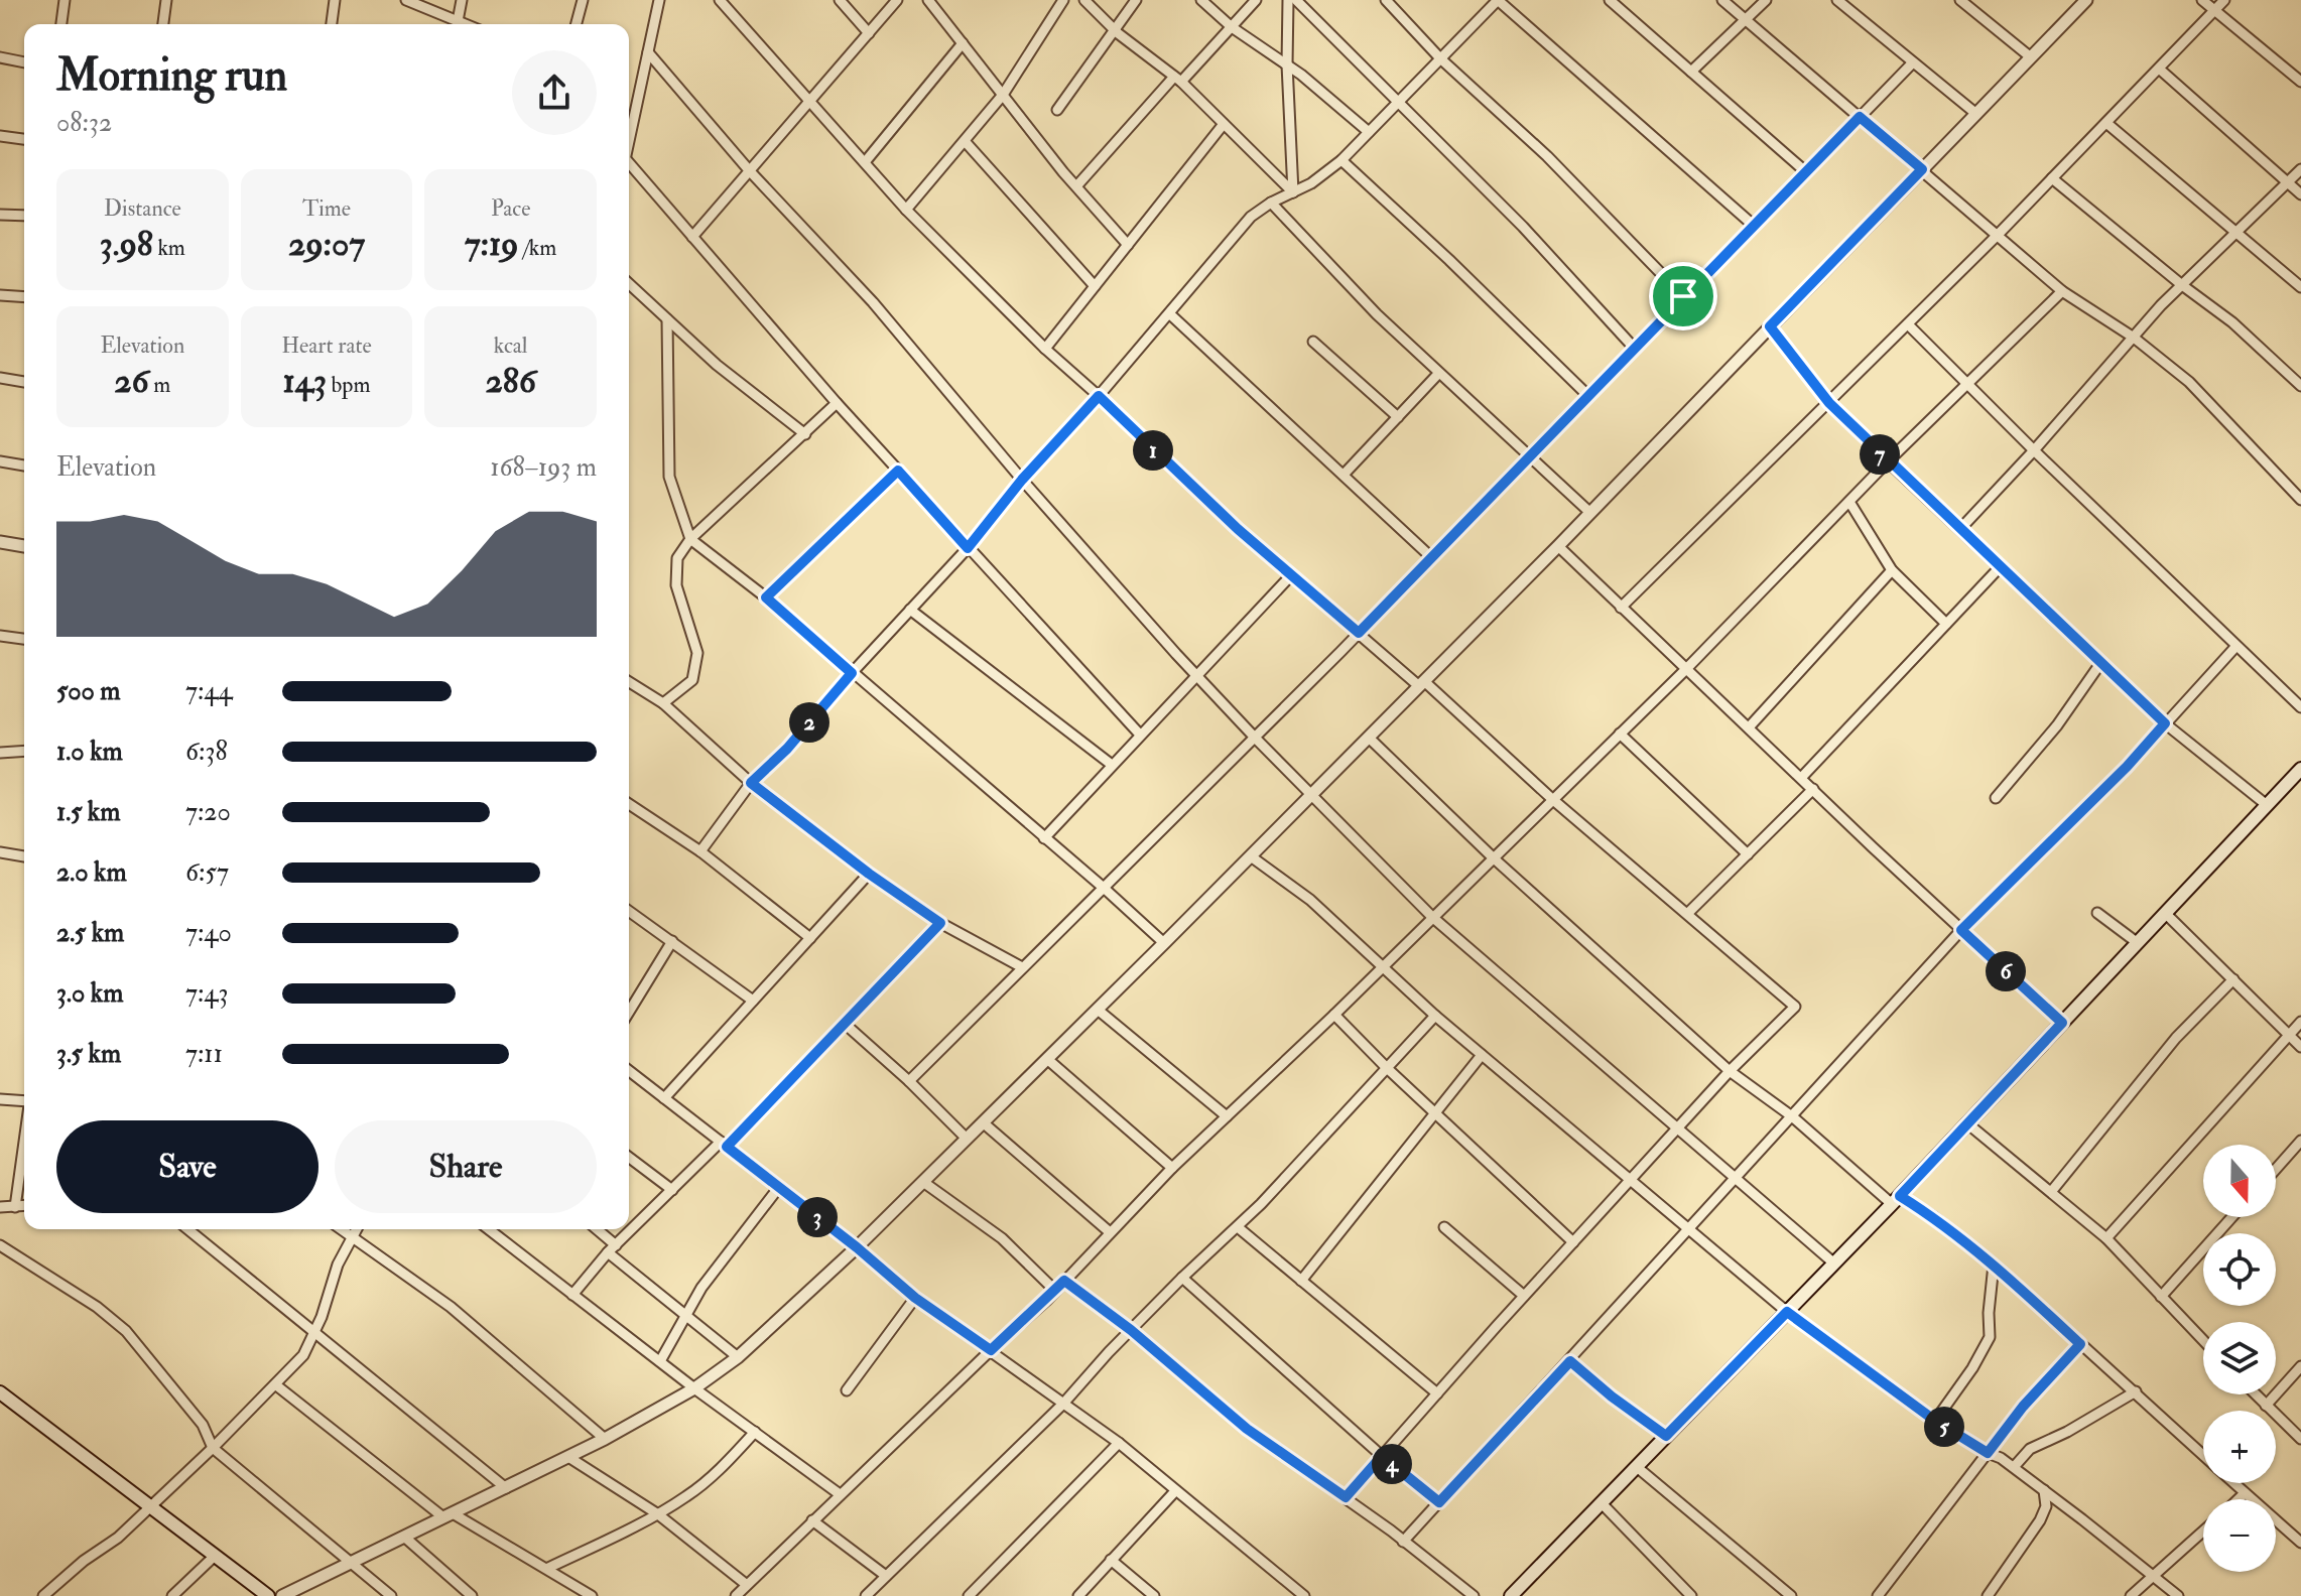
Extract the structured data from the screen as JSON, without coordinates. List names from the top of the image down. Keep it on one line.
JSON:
{"north":"bottom","page":{"heading":["Morning run","08:32"],"stats":[["Distance","3.98 km"],["Time","29:07"],["Pace","7:19 /km"],["Elevation","26 m"],["Heart rate","143 bpm"],["kcal","286"]],"pins":["1","7","2","6","3","5","4"],"chart":["Elevation","168–193 m"],"list":[{"name":"500 m","note":"7:44"},{"name":"1.0 km","note":"6:38"},{"name":"1.5 km","note":"7:20"},{"name":"2.0 km","note":"6:57"},{"name":"2.5 km","note":"7:40"},{"name":"3.0 km","note":"7:43"},{"name":"3.5 km","note":"7:11"}],"buttons":["Save","Share"],"map_buttons":["+","−"]}}
